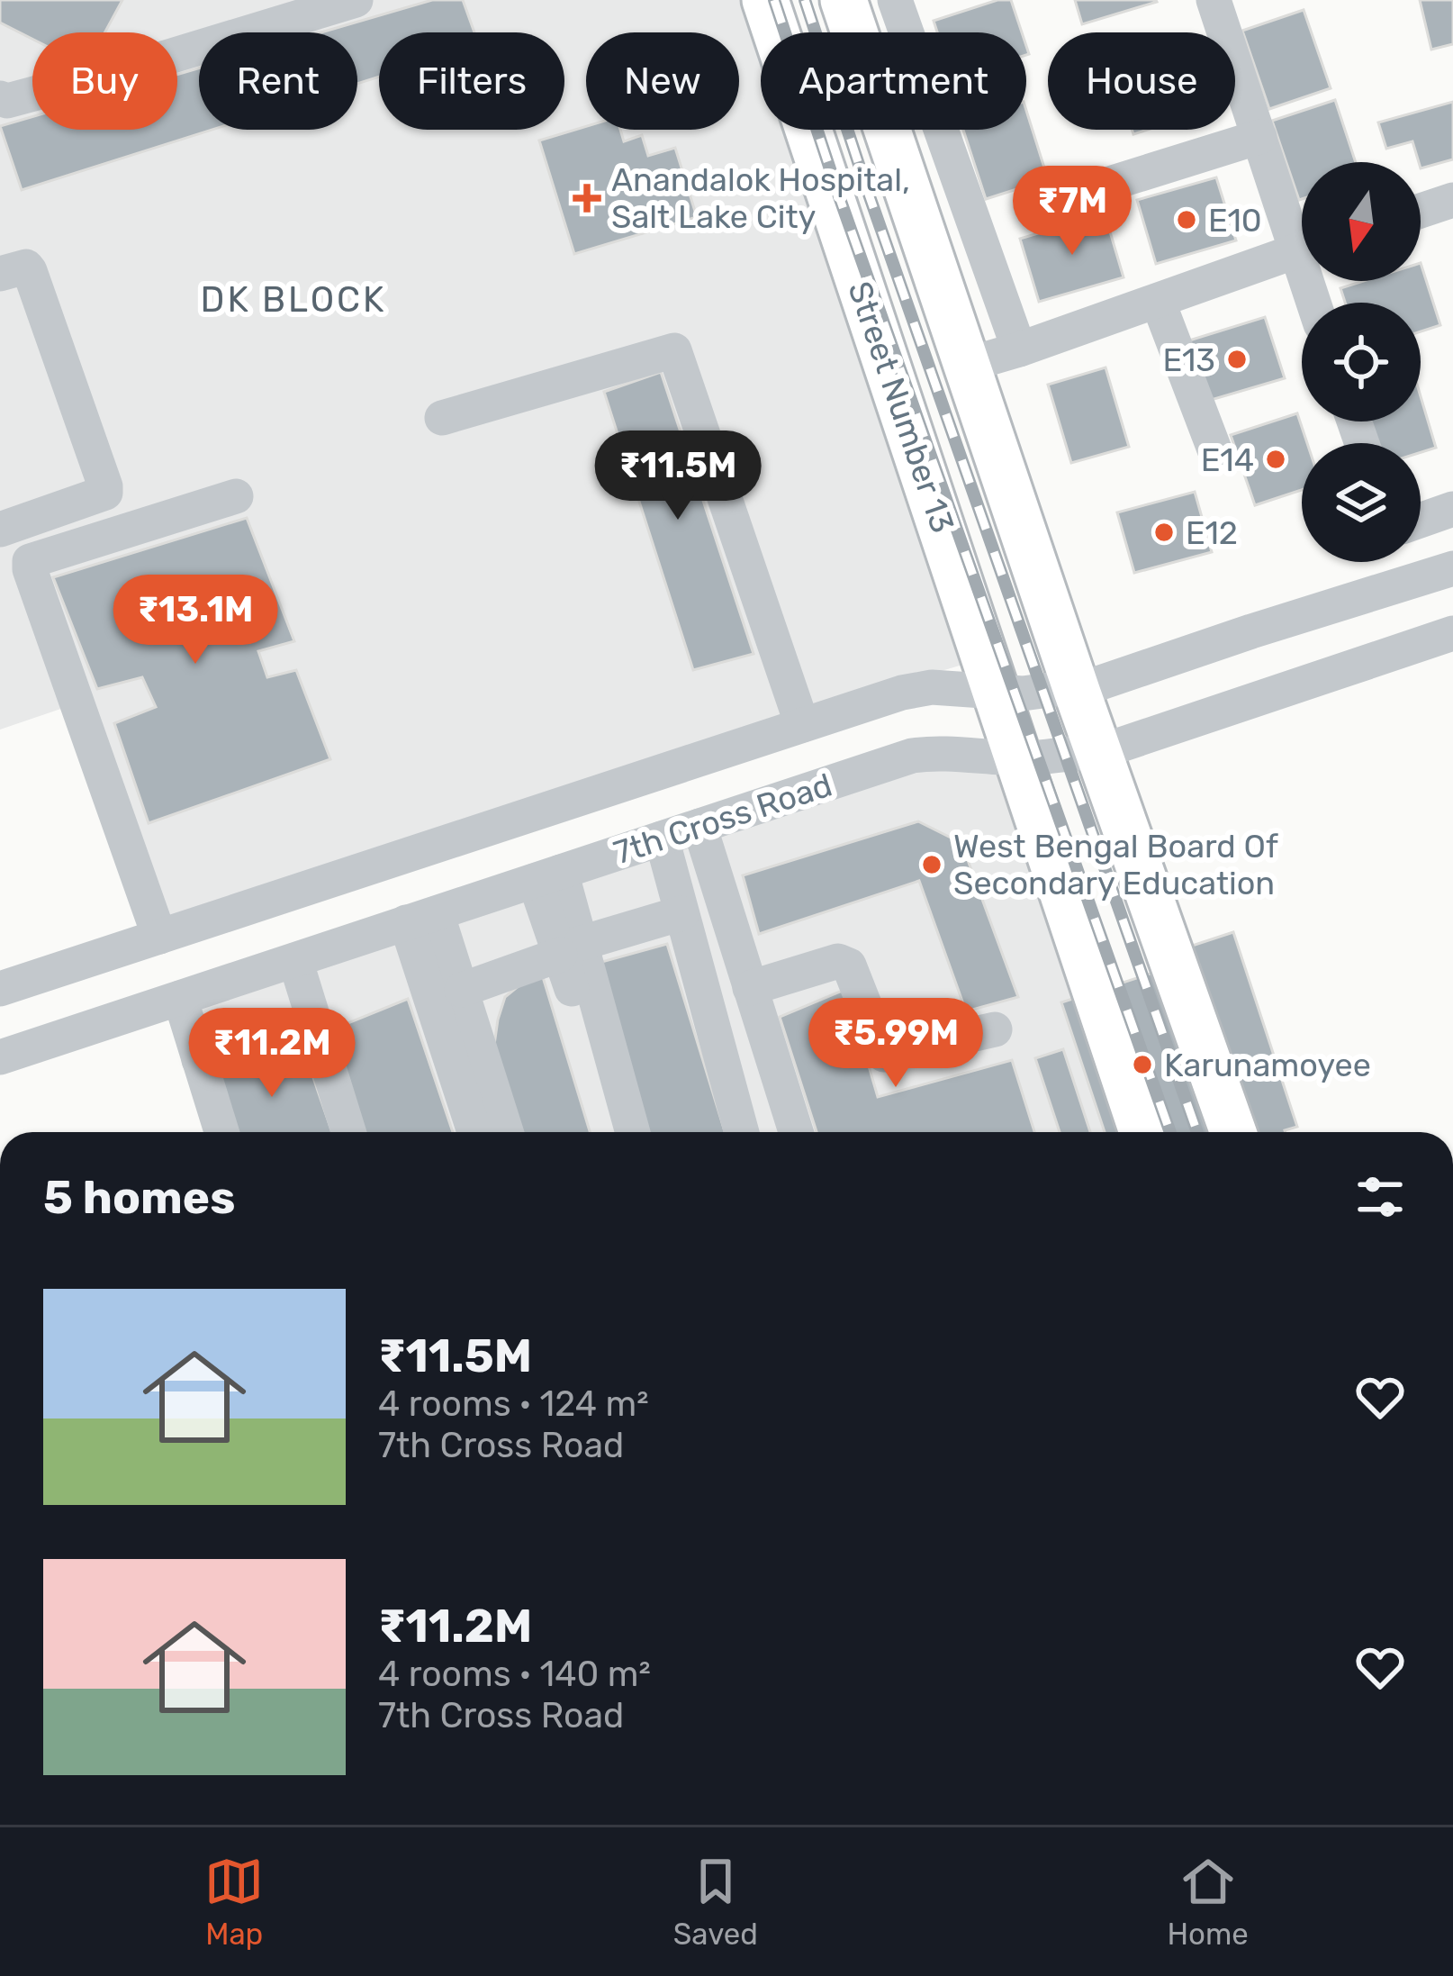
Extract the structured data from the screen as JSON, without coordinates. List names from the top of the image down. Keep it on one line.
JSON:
{"streets":{"main road":["Street Number 13"],"street":["7th Cross Road"]},"crossings":[["Street Number 13","7th Cross Road"]],"districts":["DK BLOCK"],"places":{"health":["Anandalok Hospital, Salt Lake City"],"other":["E10","E13","E14","E12","West Bengal Board Of Secondary Education","Karunamoyee"]},"north":"bottom","page":{"chip":["Buy","Rent","Filters","New","Apartment","House"],"price":["₹7M","₹11.5M","₹13.1M","₹5.99M","₹11.2M"],"heading":"5 homes","list":[{"name":"₹11.5M","note":"4 rooms · 124 m² · 7th Cross Road"},{"name":"₹11.2M","note":"4 rooms · 140 m² · 7th Cross Road"}],"tabs":["Map","Saved","Home"]}}
